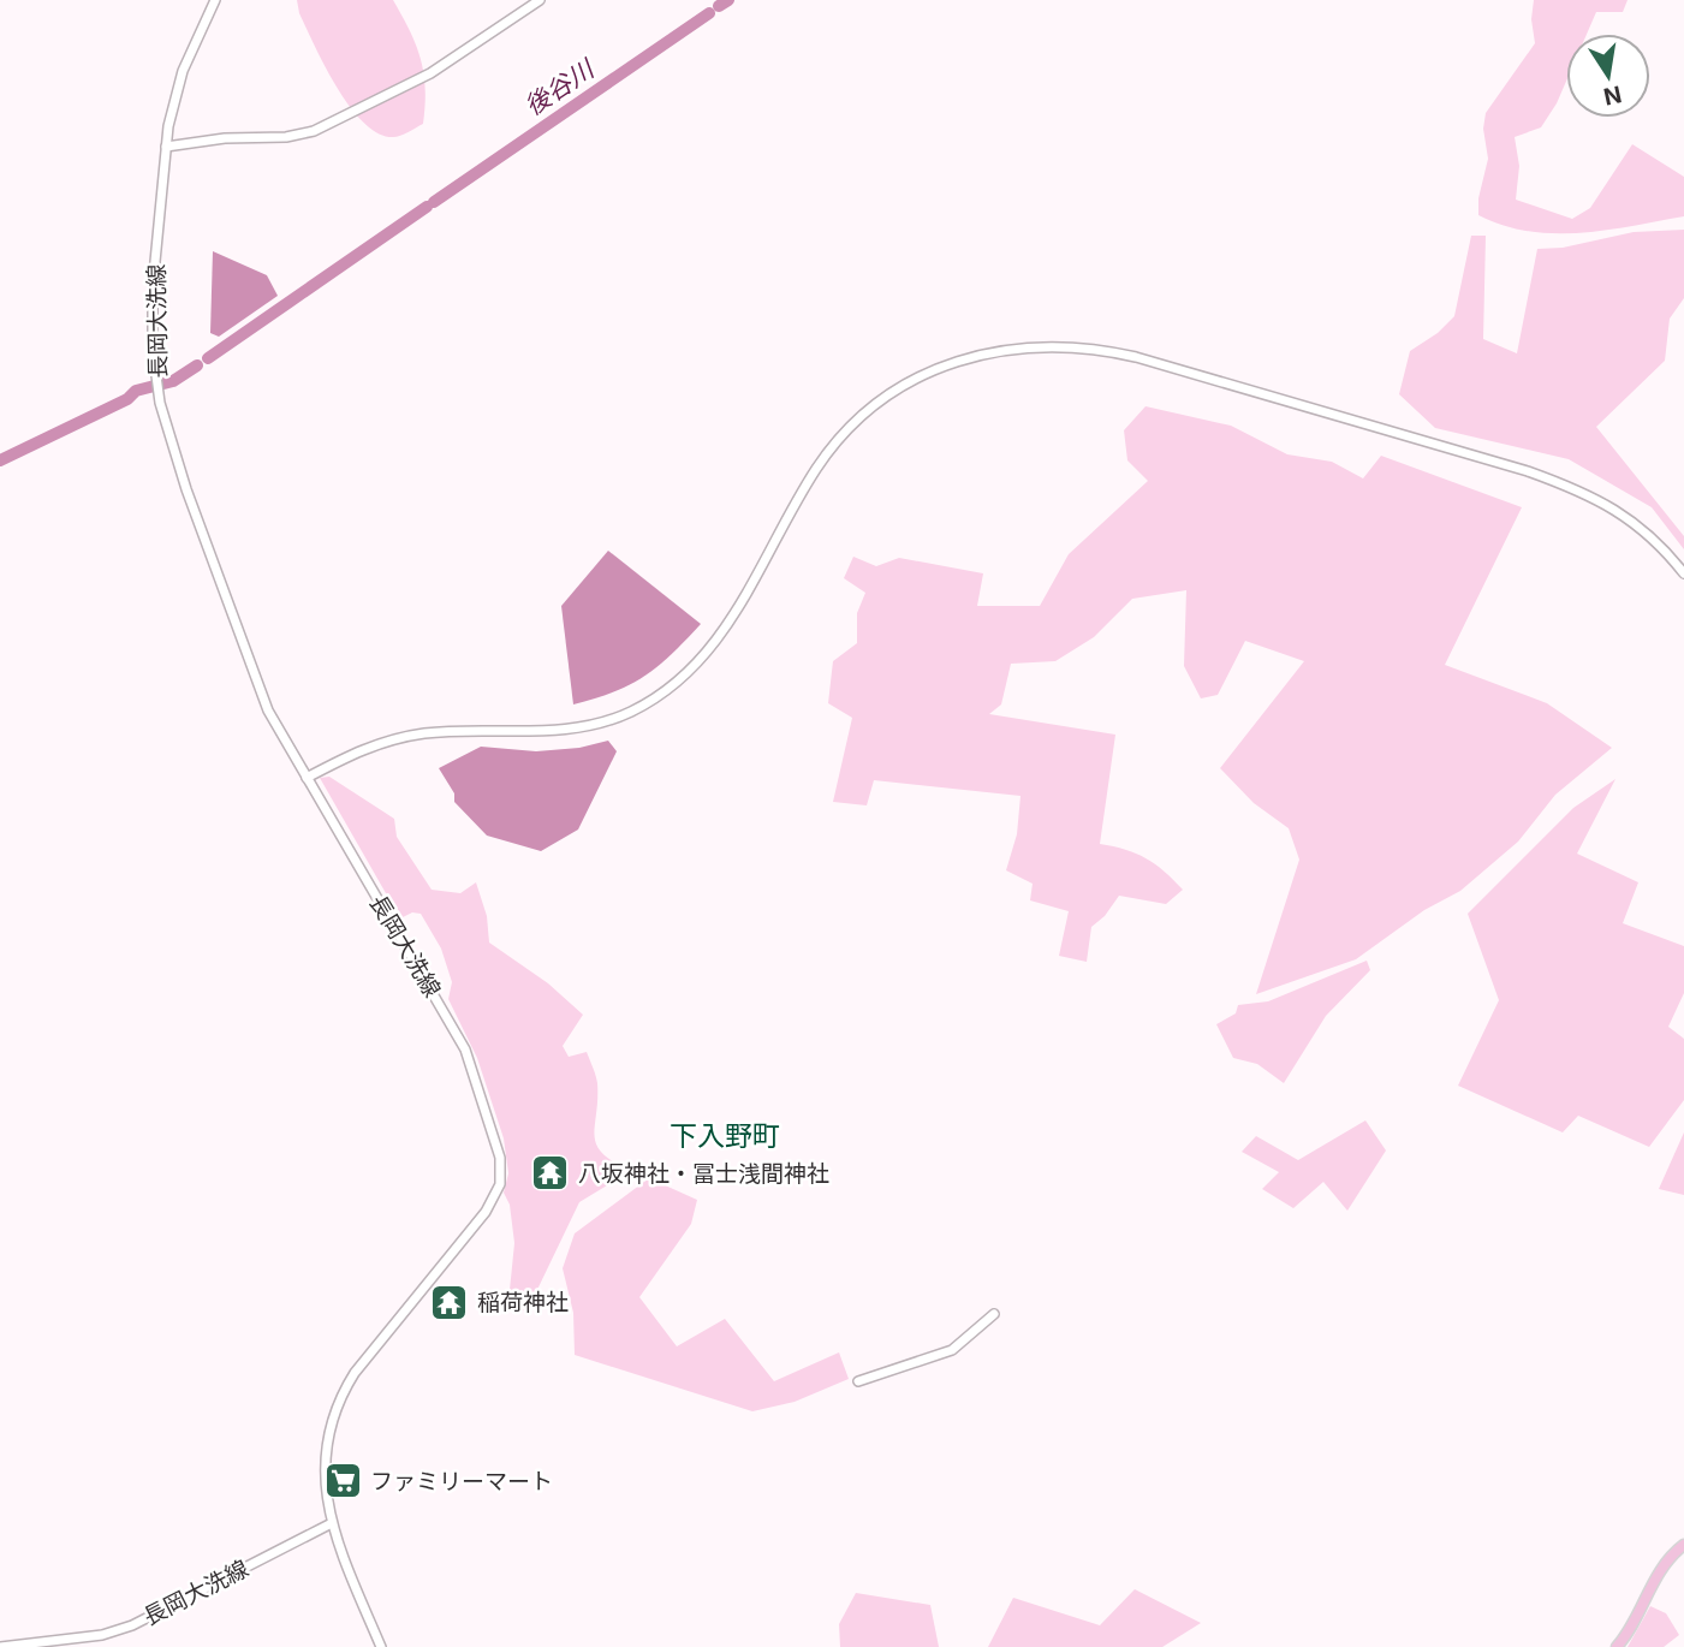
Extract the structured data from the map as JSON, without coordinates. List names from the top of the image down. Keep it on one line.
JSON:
{"streets":{"street":["長岡大洗線"]},"districts":["下入野町"],"water":["後谷川"],"places":{"temple":["八坂神社・冨士浅間神社","稲荷神社"],"supermarket":["ファミリーマート"]},"north":"bottom"}
